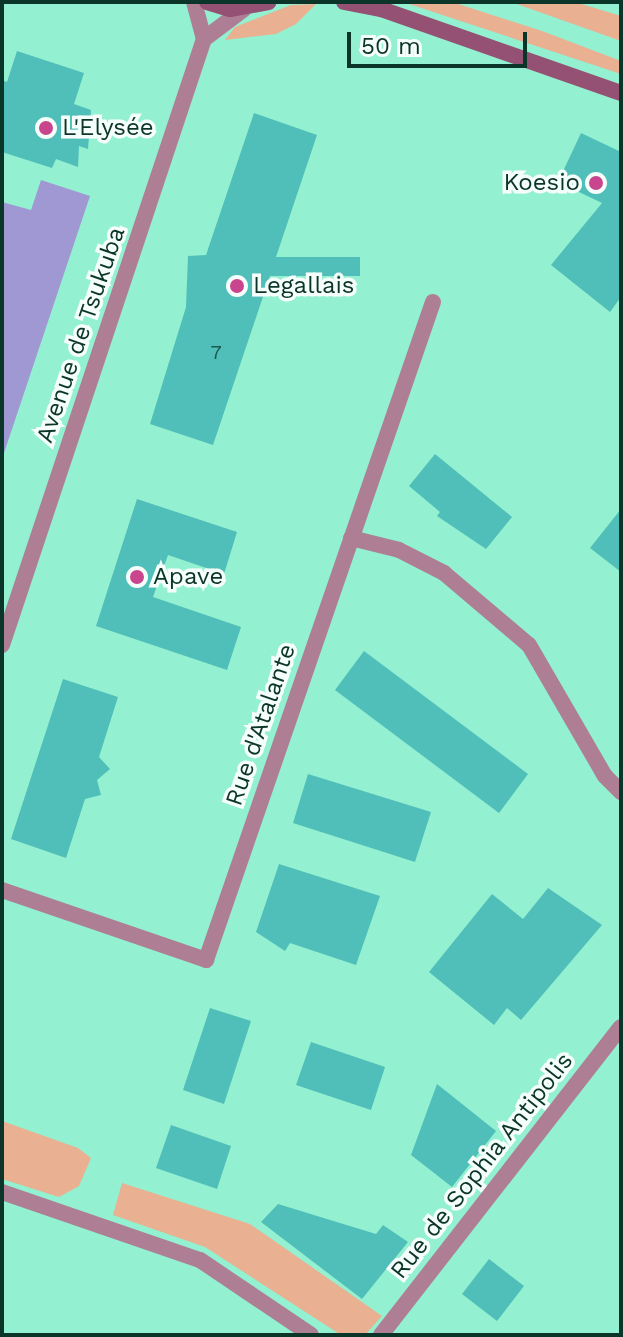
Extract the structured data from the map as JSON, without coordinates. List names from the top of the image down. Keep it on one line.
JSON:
{"streets":{"street":["Avenue de Tsukuba","Rue d'Atalante","Rue de Sophia Antipolis"]},"places":["L'Elysée","Koesio","Legallais","Apave"],"house_numbers":["7"],"scale_bar":"50 m"}
